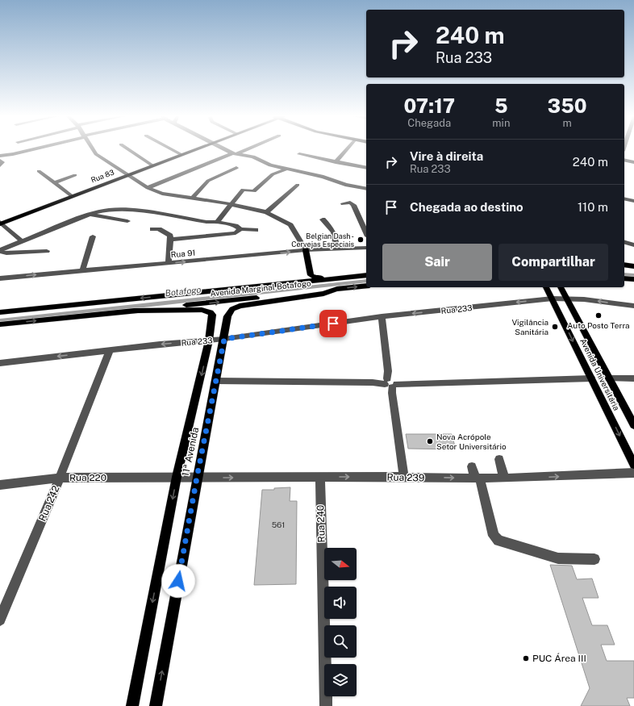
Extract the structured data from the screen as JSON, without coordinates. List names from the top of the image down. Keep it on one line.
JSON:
{"streets":{"main road":["Rua 83","Avenida Marginal Botafogo","Avenida Universitária","11ª Avenida"],"street":["Rua 91","Rua 233","Rua 220","Rua 239","Rua 242","Rua 240"]},"crossings":[["Avenida Marginal Botafogo","11ª Avenida"],["Rua 233","Avenida Universitária"],["Rua 233","11ª Avenida"],["Rua 233","Rua 242"],["11ª Avenida","Rua 220"],["11ª Avenida","Rua 239"],["Rua 220","Rua 239"],["Rua 220","Rua 242"],["Rua 239","Rua 240"]],"one_way":["Rua 233","Rua 239"],"water":["Botafogo"],"places":["Belgian Dash - Cervejas Especiais","Auto Posto Terra","Vigilância Sanitária","Nova Acrópole Setor Universitário","PUC Área III"],"house_numbers":["561"],"north":"right","page":{"turn":["240 m","Rua 233"],"eta":["07:17","Chegada","5","min","350","m"],"list":[{"name":"Vire à direita","note":"Rua 233","value":"240 m"},{"name":"Chegada ao destino","value":"110 m"}],"buttons":["Sair","Compartilhar"]}}
